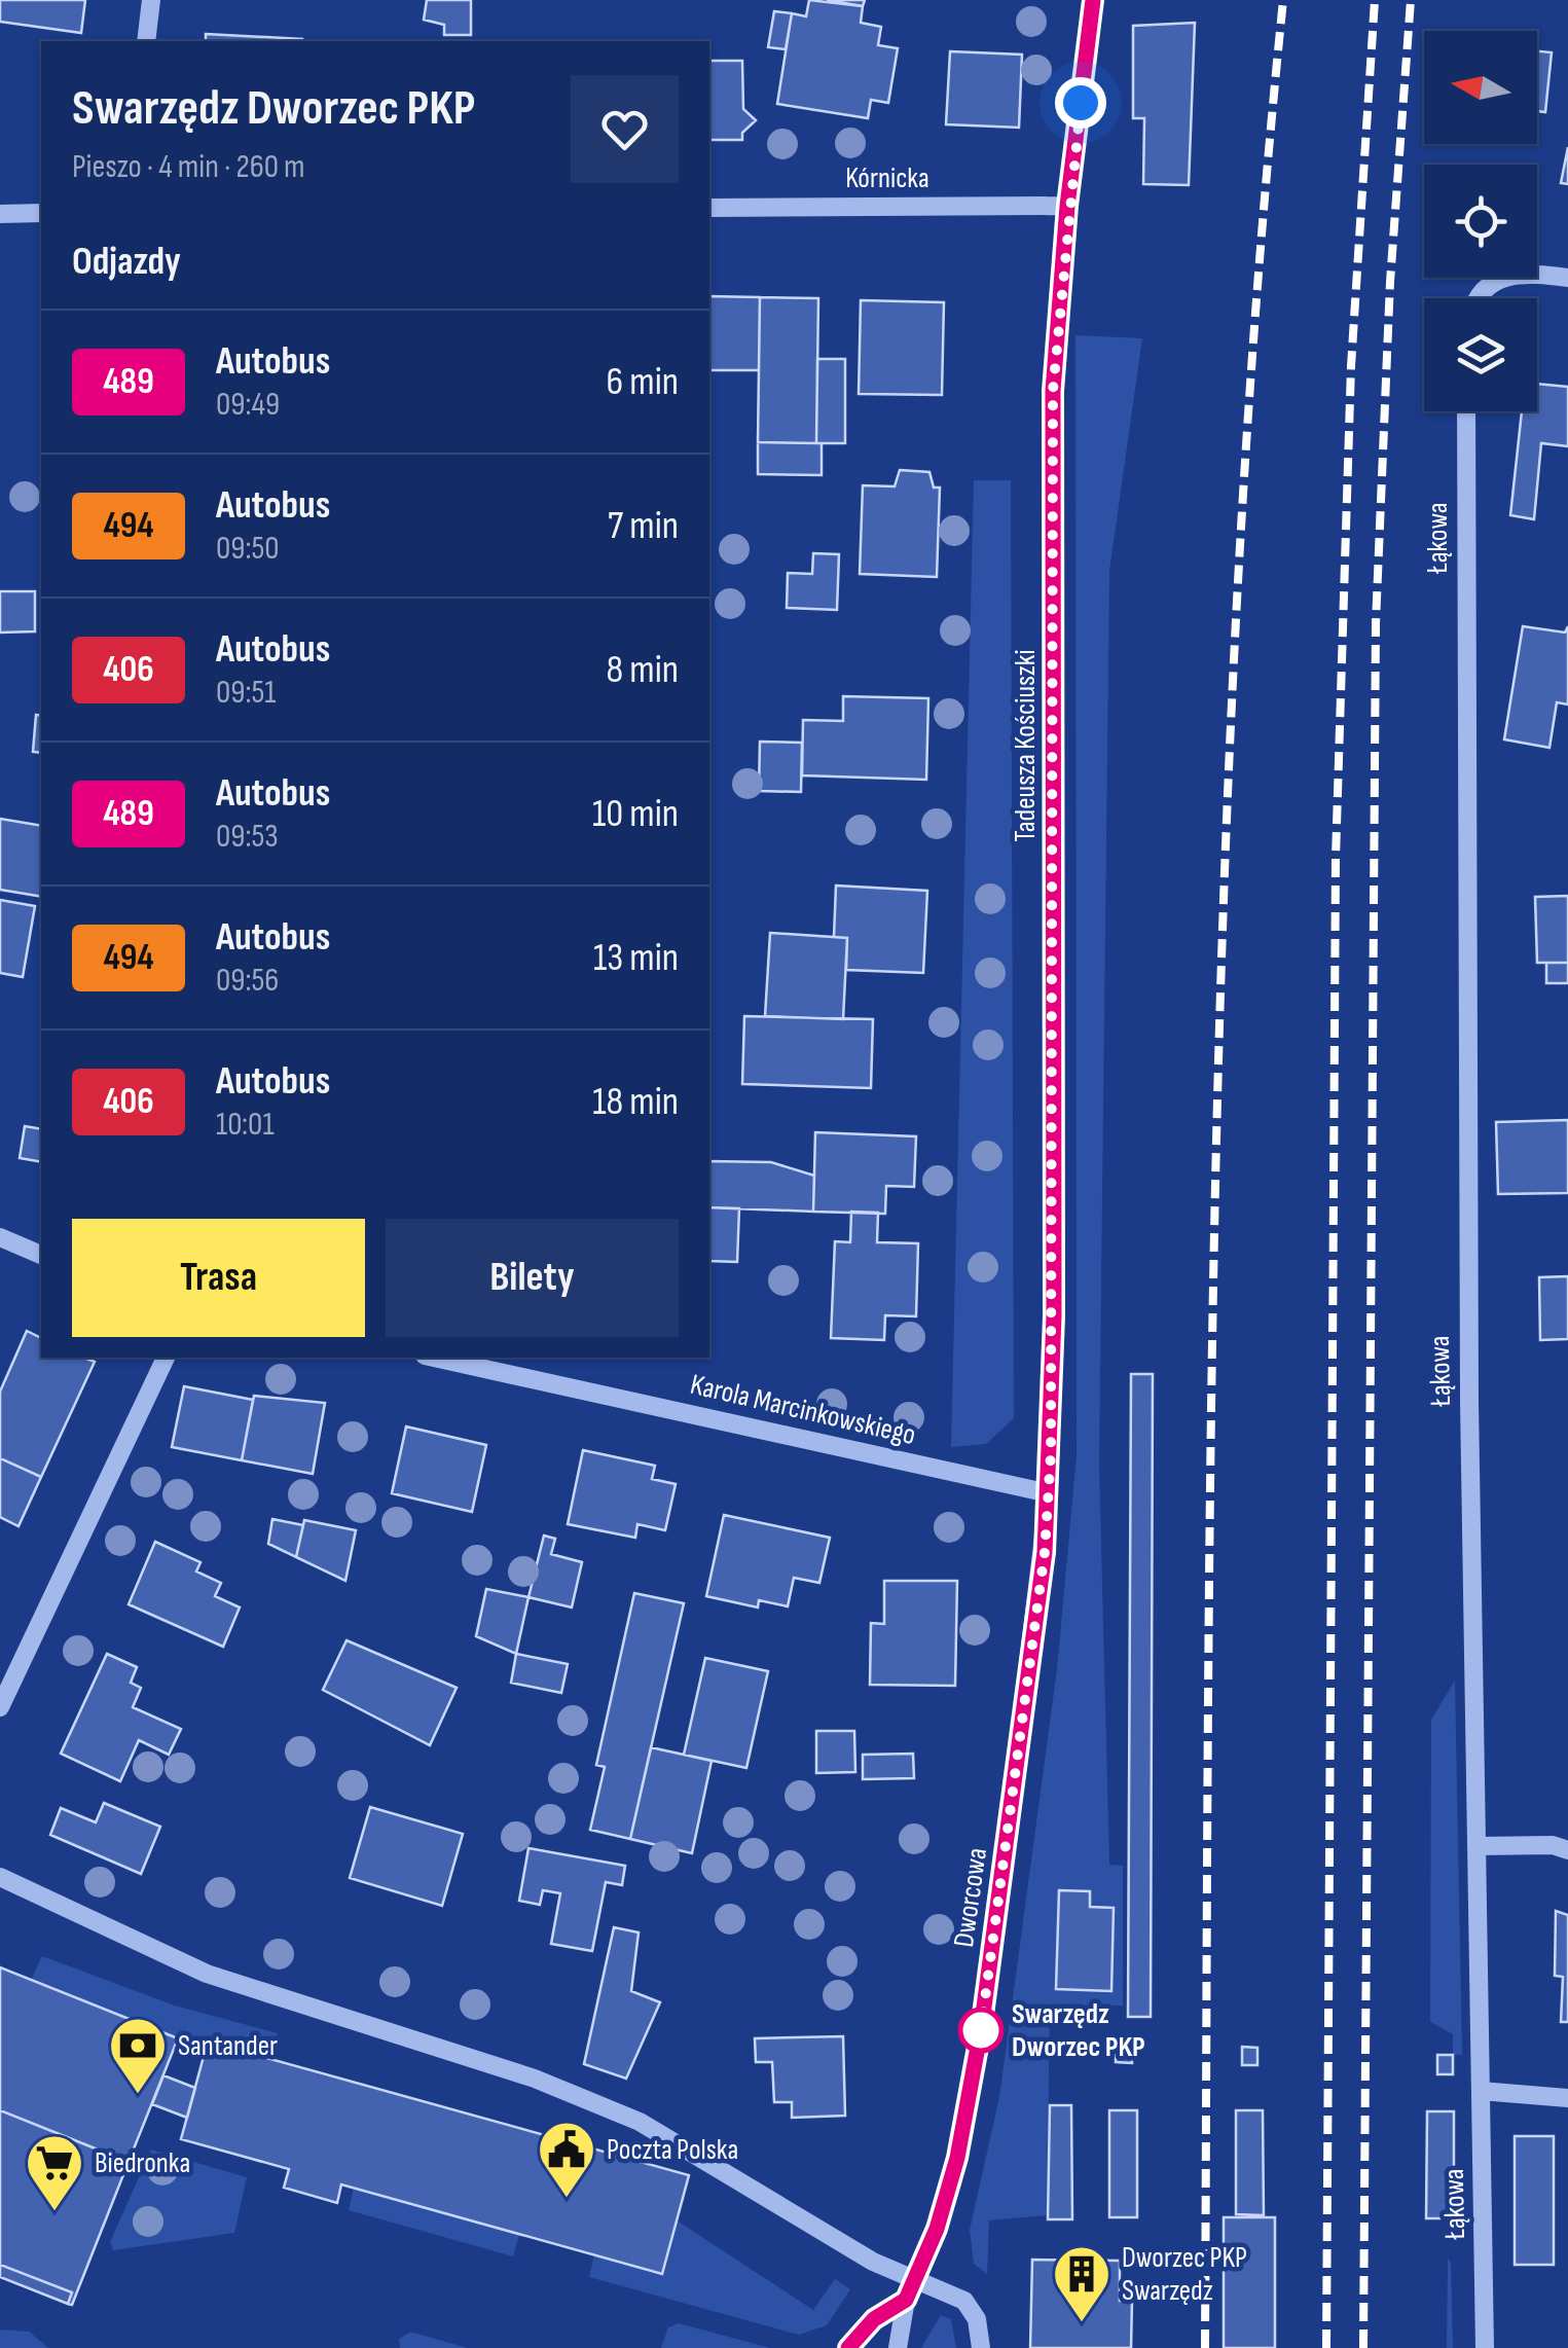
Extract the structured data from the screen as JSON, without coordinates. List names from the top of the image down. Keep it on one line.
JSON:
{"streets":{"street":["Kórnicka","Łąkowa","Tadeusza Kościuszki","Karola Marcinkowskiego","Dworcowa"]},"crossings":[["Kórnicka","Tadeusza Kościuszki"],["Tadeusza Kościuszki","Karola Marcinkowskiego"],["Tadeusza Kościuszki","Dworcowa"],["Karola Marcinkowskiego","Dworcowa"]],"places":{"other":["Swarzędz Dworzec PKP"],"bank":["Santander"],"public building":["Poczta Polska"],"supermarket":["Biedronka"],"building":["Dworzec PKP Swarzędz"]},"lines":["bus line 489"],"north":"left","page":{"heading":[["Swarzędz Dworzec PKP","Pieszo · 4 min · 260 m"],"Odjazdy"],"list":[{"mark":"489","name":"Autobus","note":"09:49","value":"6 min"},{"mark":"494","name":"Autobus","note":"09:50","value":"7 min"},{"mark":"406","name":"Autobus","note":"09:51","value":"8 min"},{"mark":"489","name":"Autobus","note":"09:53","value":"10 min"},{"mark":"494","name":"Autobus","note":"09:56","value":"13 min"},{"mark":"406","name":"Autobus","note":"10:01","value":"18 min"}],"buttons":["Trasa","Bilety"]}}
